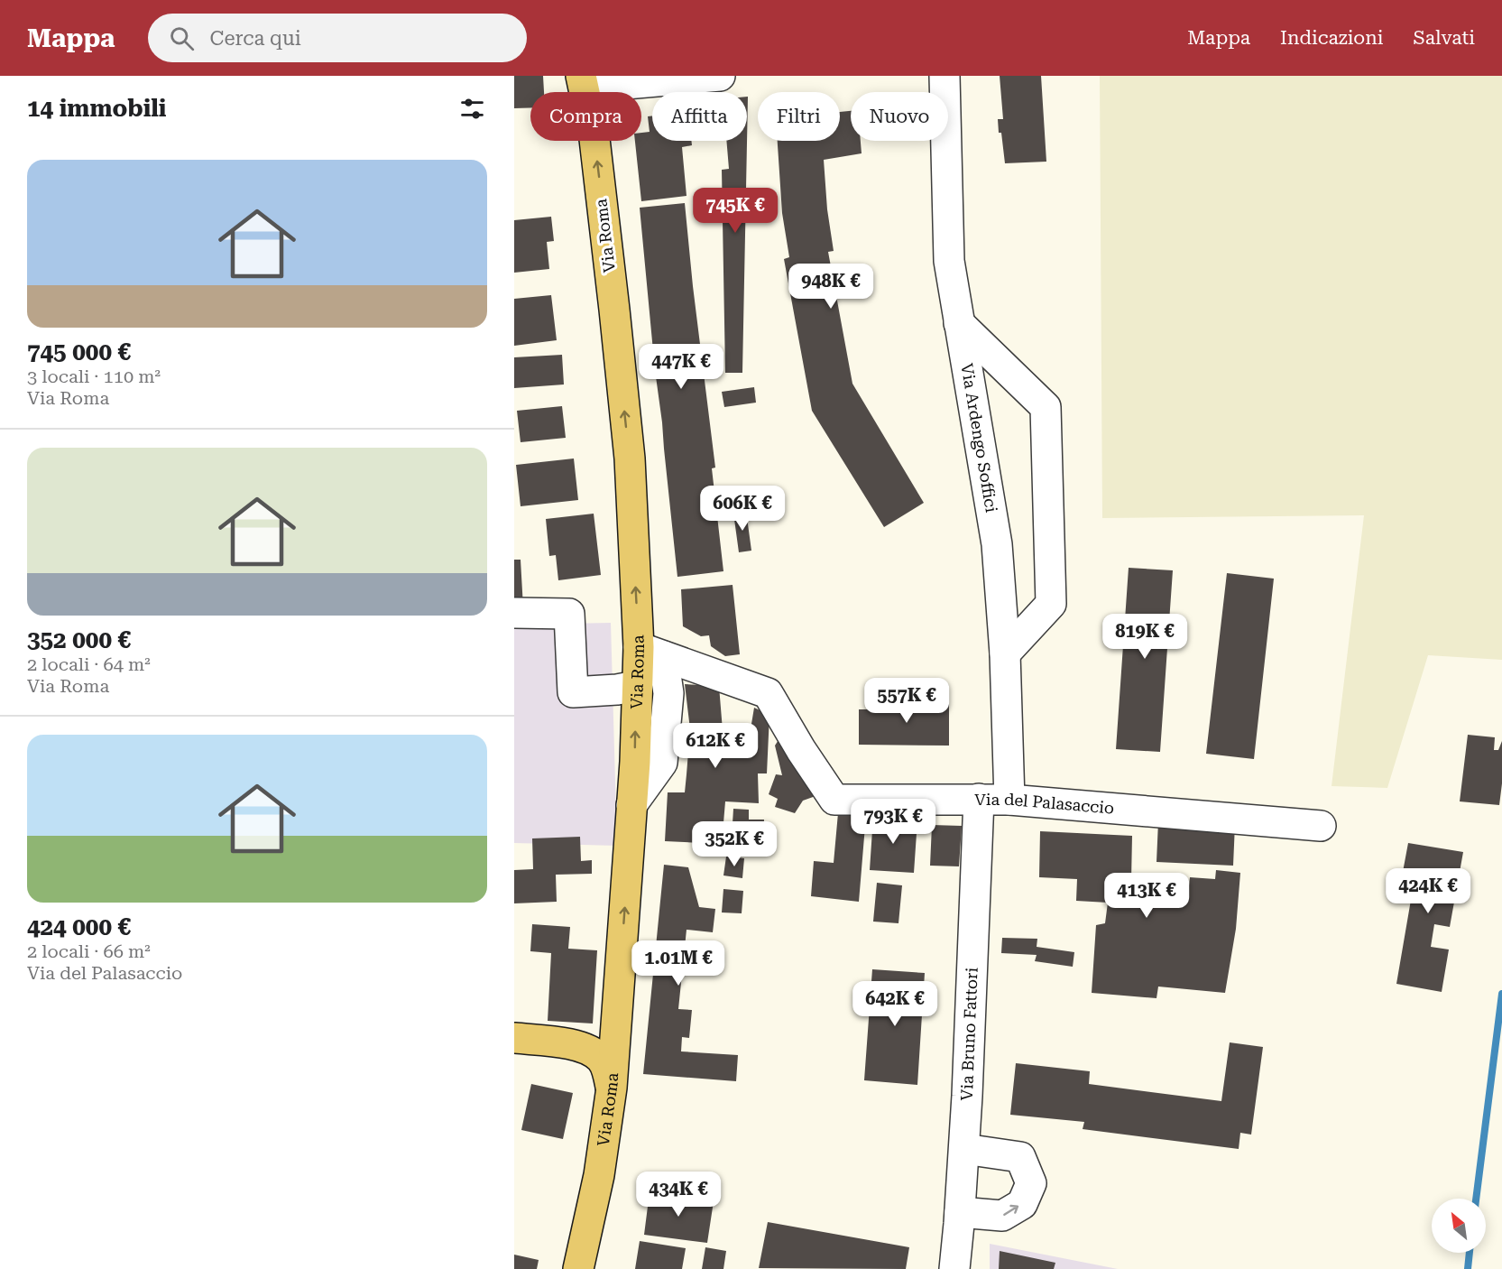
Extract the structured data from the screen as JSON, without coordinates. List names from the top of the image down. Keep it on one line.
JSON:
{"streets":{"main road":["Via Roma"],"street":["Via Ardengo Soffici","Via del Palasaccio","Via Bruno Fattori"]},"crossings":[["Via Roma","Via del Palasaccio"],["Via Ardengo Soffici","Via del Palasaccio"],["Via del Palasaccio","Via Bruno Fattori"]],"one_way":["Via Roma"],"north":"top left","page":{"header":"Mappa","search":"Cerca qui","nav":["Mappa","Indicazioni","Salvati"],"heading":"14 immobili","chip":["Compra","Affitta","Filtri","Nuovo"],"list":[{"name":"745 000 €","note":"3 locali · 110 m² · Via Roma"},{"name":"352 000 €","note":"2 locali · 64 m² · Via Roma"},{"name":"424 000 €","note":"2 locali · 66 m² · Via del Palasaccio"}],"price":["745K €","948K €","447K €","606K €","819K €","557K €","612K €","793K €","352K €","424K €","413K €","1.01M €","642K €","434K €"]}}
